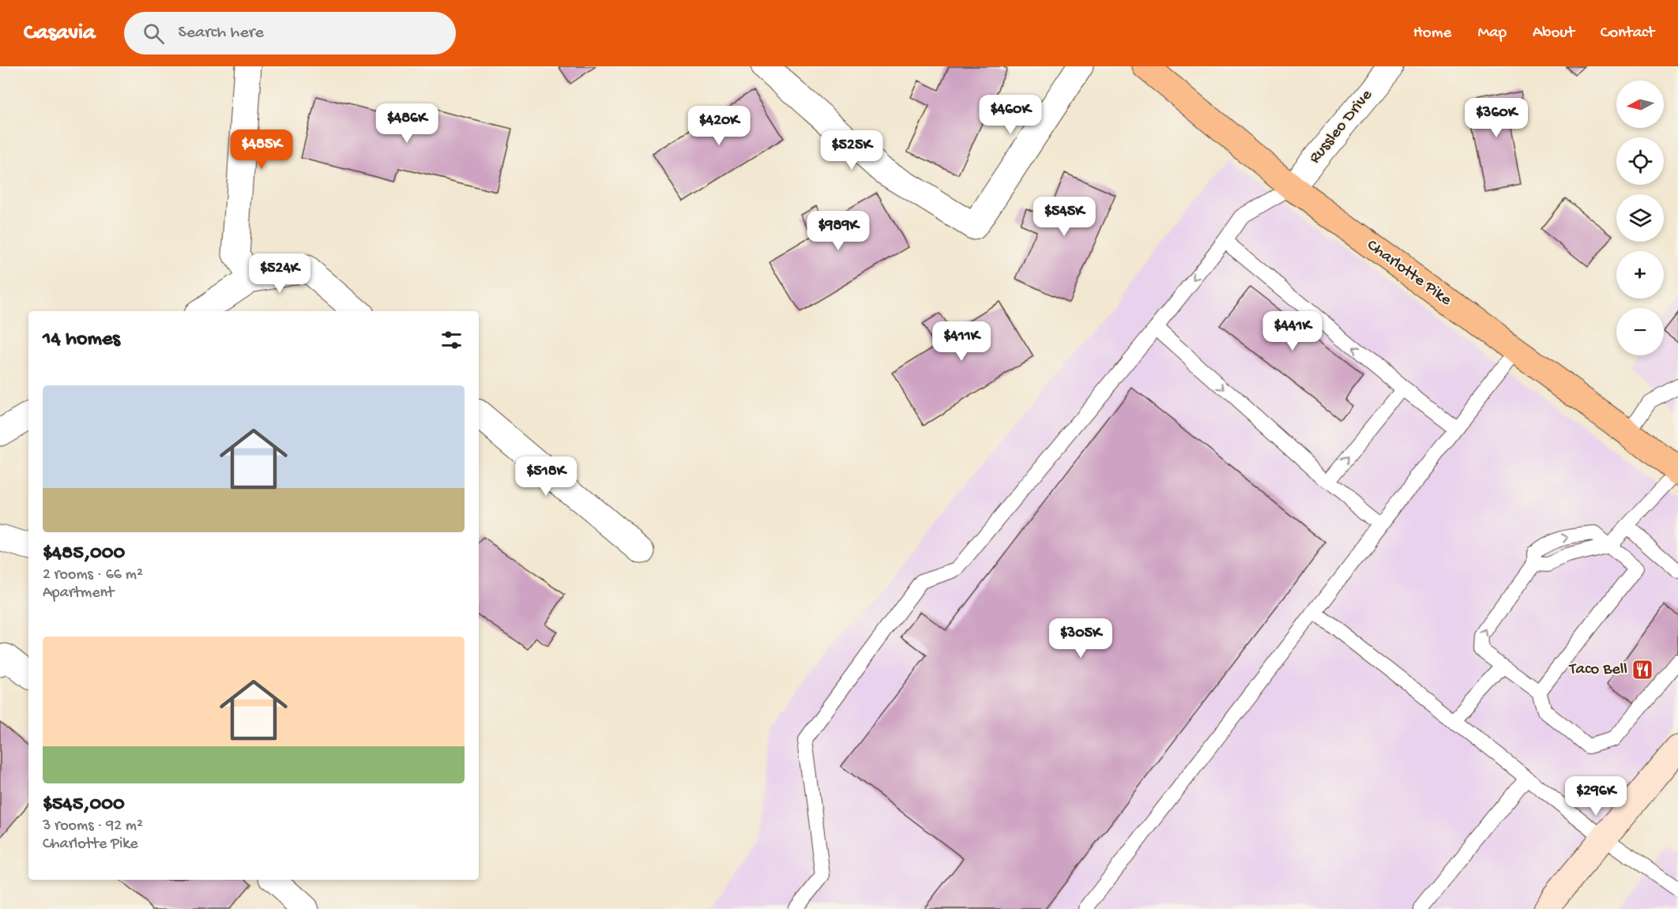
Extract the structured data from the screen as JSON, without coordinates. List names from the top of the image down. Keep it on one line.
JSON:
{"streets":{"main road":["Charlotte Pike"],"street":["Russleo Drive"]},"crossings":[["Russleo Drive","Charlotte Pike"]],"places":{"restaurant":["Taco Bell"]},"north":"left","page":{"header":"Casavia","search":"Search here","nav":["Home","Map","About","Contact"],"map_buttons":["+","−"],"price":["$460K","$360K","$486K","$420K","$485K","$525K","$545K","$989K","$524K","$441K","$411K","$518K","$305K","$296K"],"heading":"14 homes","list":[{"name":"$485,000","note":"2 rooms · 66 m² · Apartment"},{"name":"$545,000","note":"3 rooms · 92 m² · Charlotte Pike"}]}}
